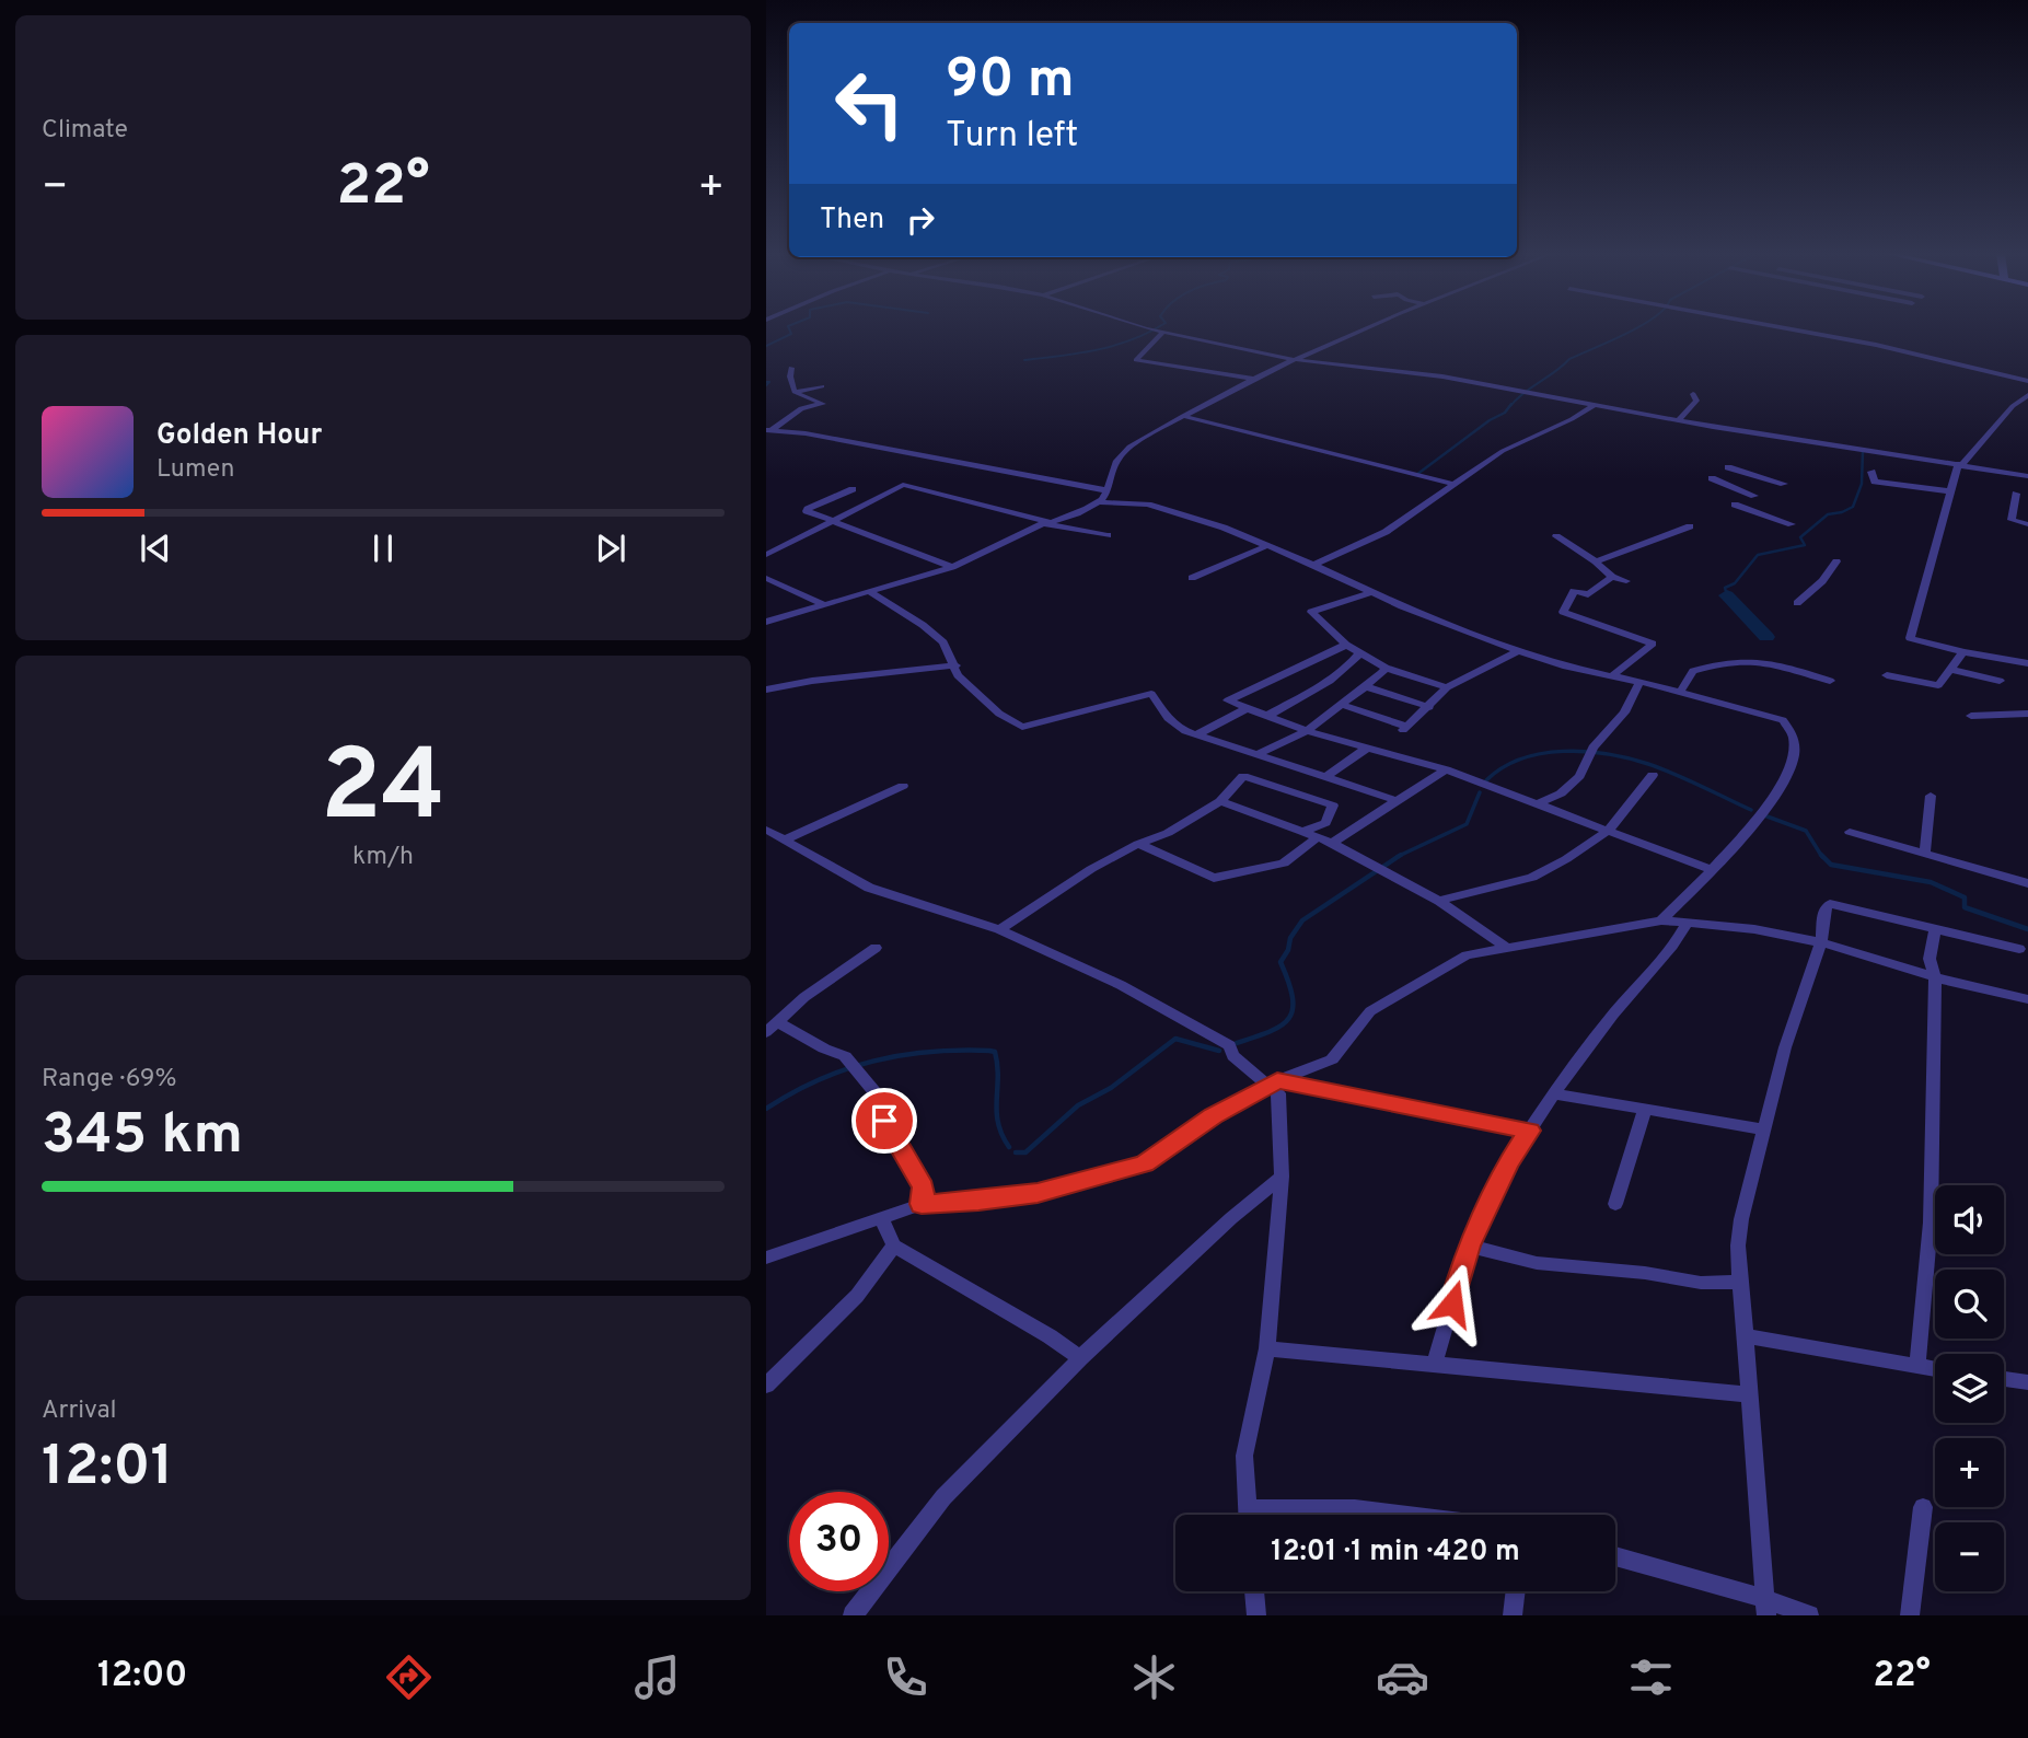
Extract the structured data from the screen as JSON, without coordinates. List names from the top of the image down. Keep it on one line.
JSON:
{"page":{"tile":["Climate",["24","km/h"],["Range · 69%","345 km"],["Arrival","12:01"]],"turn":["90 m","Turn left"],"heat":["−","22°","+"],"then":"Then","song":["Golden Hour","Lumen"],"map_buttons":["+","−"],"limit":"30","trip":"12:01 · 1 min · 420 m","tabs":["12:00","22°"]}}
